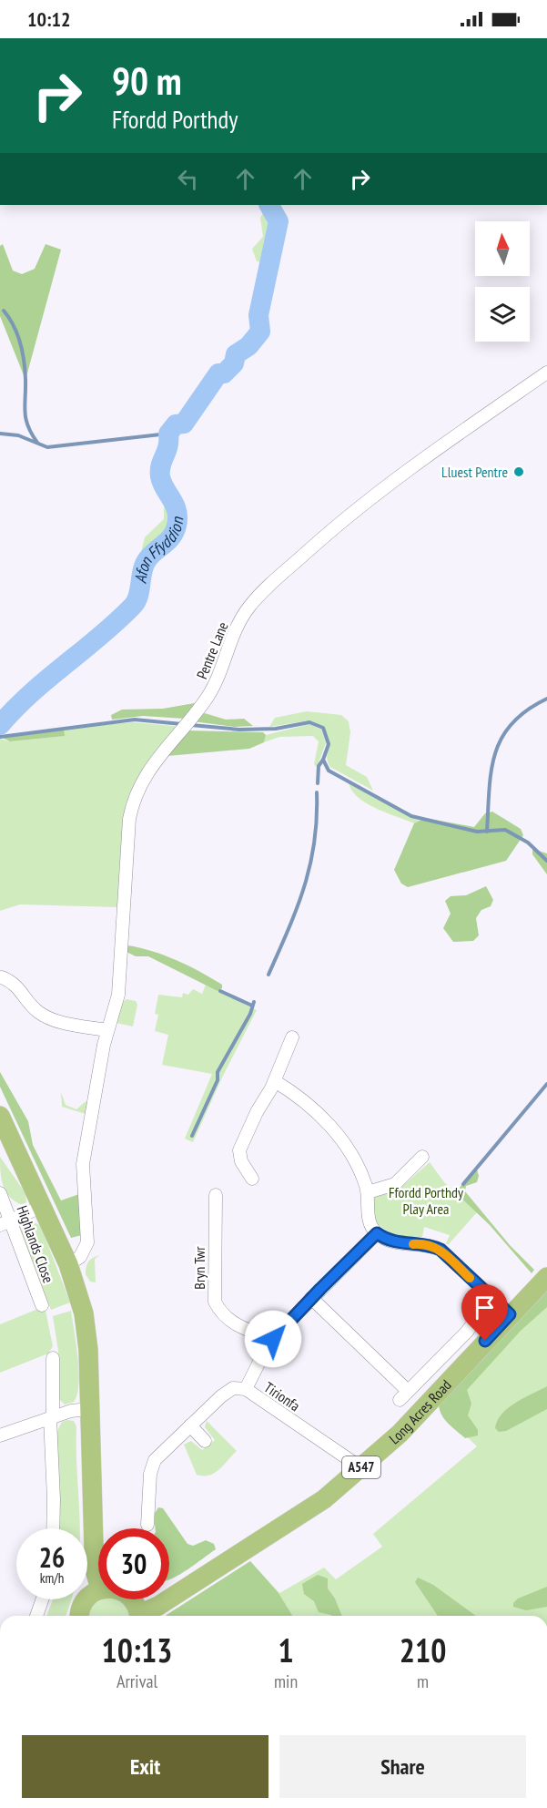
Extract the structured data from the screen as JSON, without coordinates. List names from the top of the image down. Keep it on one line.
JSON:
{"streets":{"main road":["Long Acres Road","A547"],"street":["Pentre Lane","Highlands Close","Bryn Twr","Tirionfa"]},"crossings":[["Tirionfa","Long Acres Road"]],"water":["Afon Ffyddion"],"parks":["Ffordd Porthdy Play Area"],"places":["Lluest Pentre"],"north":"top","page":{"status":"10:12","turn":["90 m","Ffordd Porthdy"],"speed":"26 km/h","limit":"30","eta":["10:13","Arrival","1","min","210","m"],"buttons":["Exit","Share"]}}
